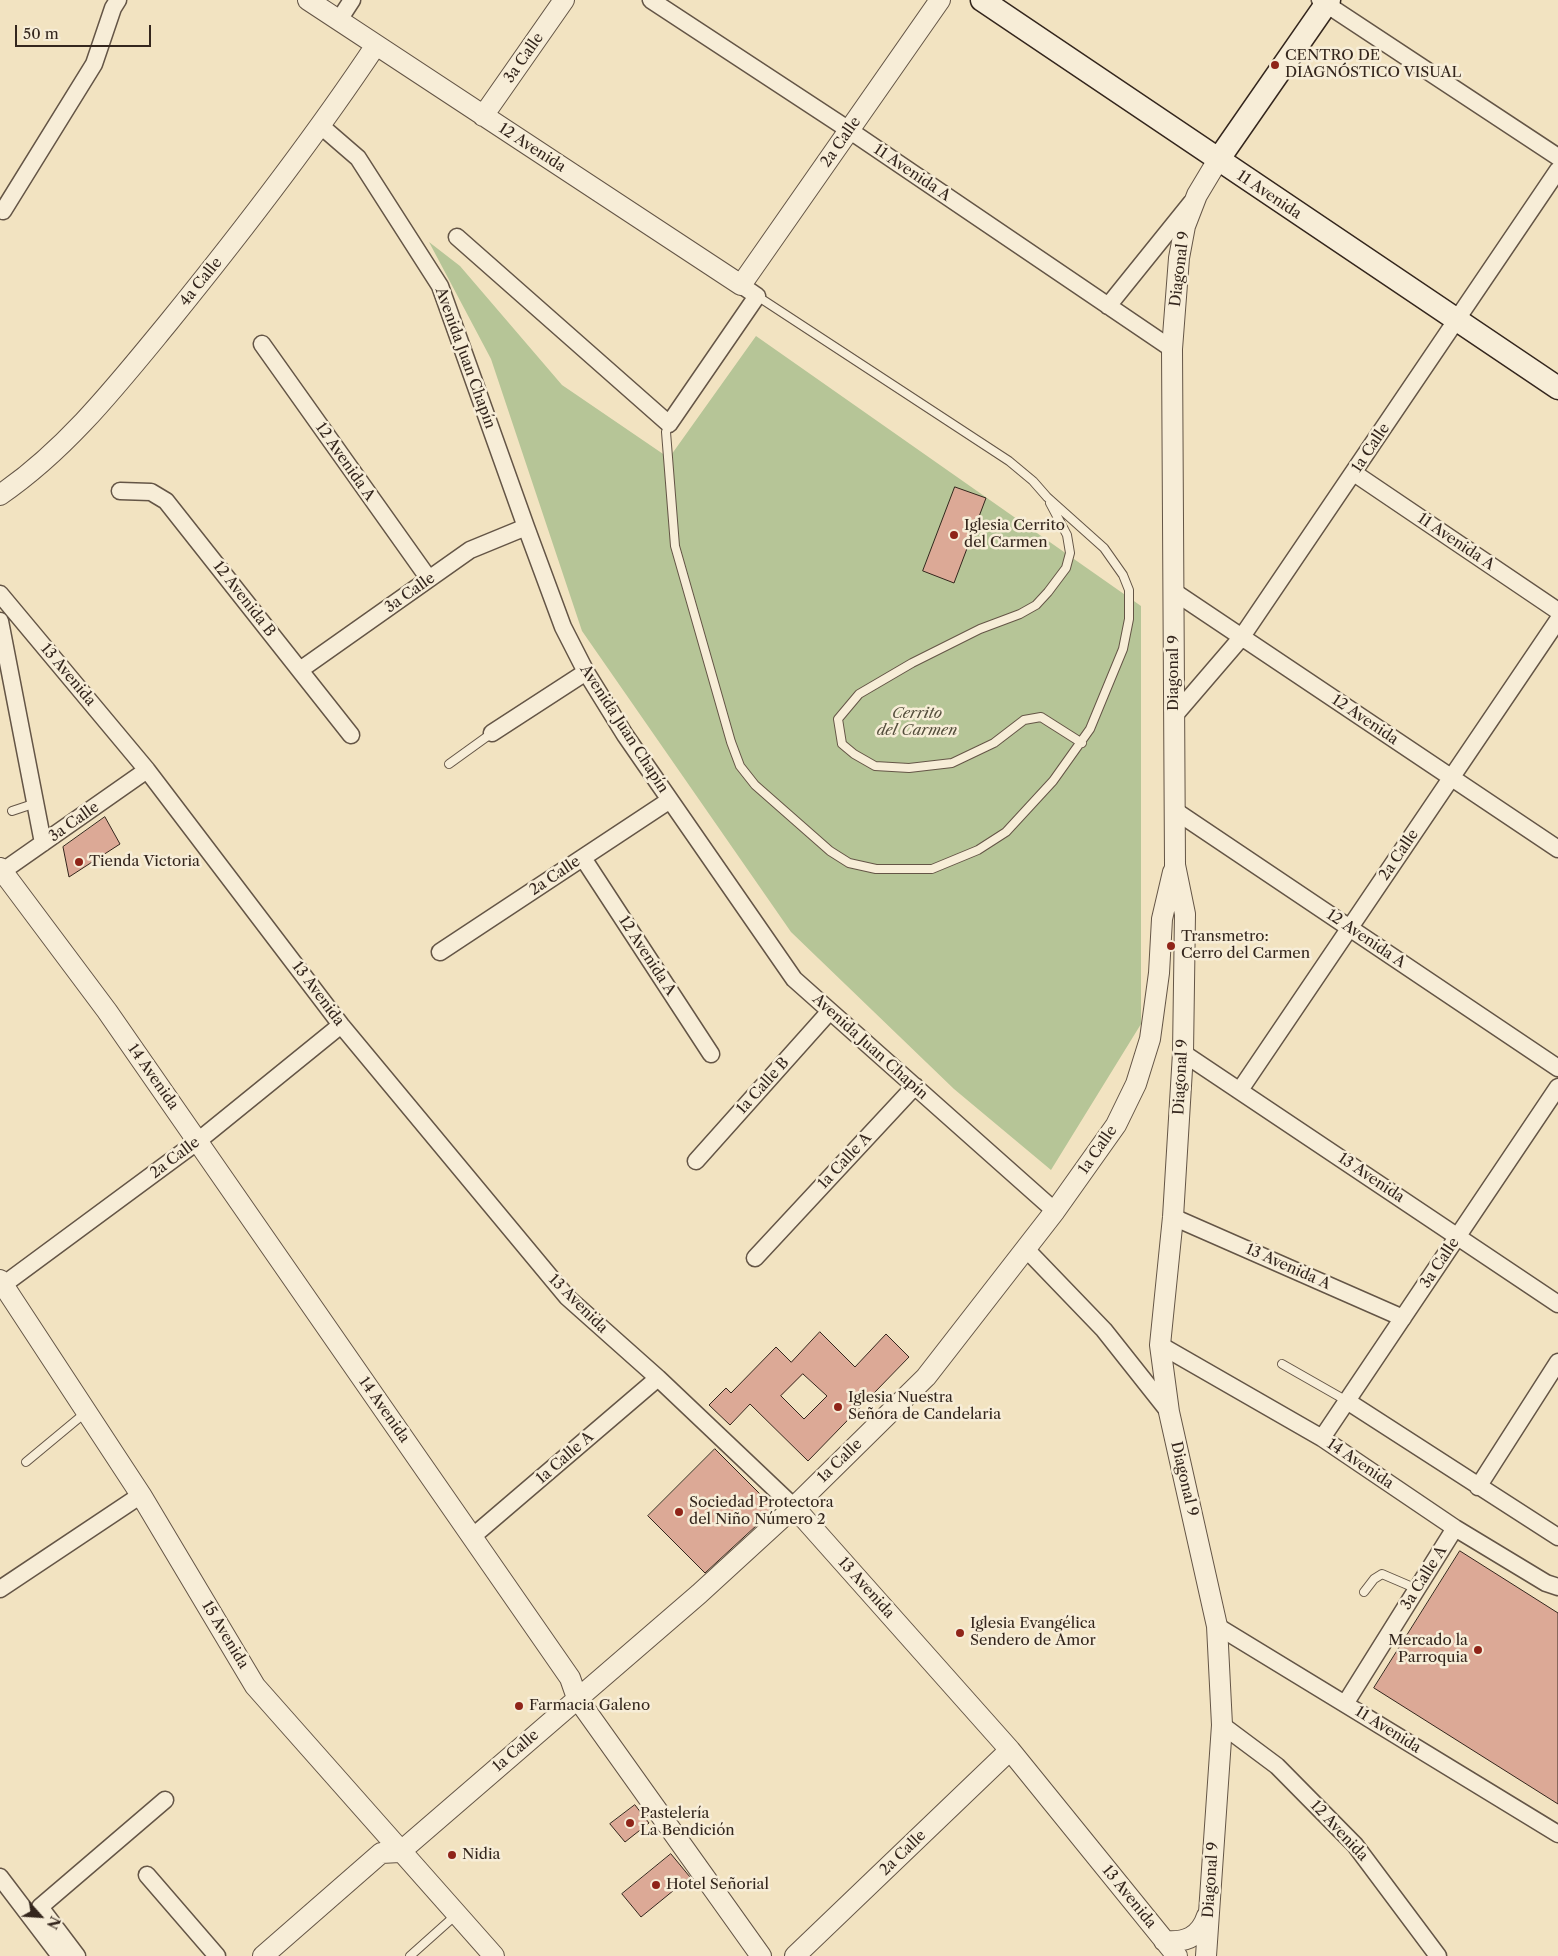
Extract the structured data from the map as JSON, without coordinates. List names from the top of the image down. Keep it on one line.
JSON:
{"streets":{"main road":["11 Avenida"],"street":["3a Calle","2a Calle","12 Avenida","11 Avenida A","Diagonal 9","4a Calle","Avenida Juan Chapín","1a Calle","12 Avenida A","12 Avenida B","13 Avenida","14 Avenida","1a Calle B","1a Calle A","13 Avenida A","3a Calle A","15 Avenida"]},"crossings":[["3a Calle","12 Avenida"],["3a Calle","Avenida Juan Chapín"],["3a Calle","12 Avenida A"],["3a Calle","12 Avenida B"],["3a Calle","13 Avenida"],["3a Calle","14 Avenida"],["3a Calle","13 Avenida A"],["2a Calle","12 Avenida"],["2a Calle","11 Avenida A"],["2a Calle","Avenida Juan Chapín"],["2a Calle","12 Avenida A"],["2a Calle","13 Avenida"],["2a Calle","14 Avenida"],["2a Calle","15 Avenida"],["12 Avenida","Diagonal 9"],["12 Avenida","4a Calle"],["12 Avenida","1a Calle"],["11 Avenida A","Diagonal 9"],["11 Avenida A","1a Calle"],["11 Avenida","Diagonal 9"],["11 Avenida","1a Calle"],["11 Avenida","3a Calle A"],["Diagonal 9","1a Calle"],["Diagonal 9","12 Avenida A"],["Diagonal 9","13 Avenida"],["Diagonal 9","14 Avenida"],["Diagonal 9","13 Avenida A"],["4a Calle","Avenida Juan Chapín"],["Avenida Juan Chapín","1a Calle"],["Avenida Juan Chapín","1a Calle B"],["Avenida Juan Chapín","1a Calle A"],["1a Calle","13 Avenida"],["1a Calle","14 Avenida"],["1a Calle","15 Avenida"],["13 Avenida","1a Calle A"],["14 Avenida","1a Calle A"],["14 Avenida","3a Calle A"]],"parks":["Cerrito del Carmen"],"places":["CENTRO DE DIAGNÓSTICO VISUAL","Iglesia Cerrito del Carmen","Tienda Victoria","Transmetro: Cerro del Carmen","Iglesia Nuestra Señora de Candelaria","Sociedad Protectora del Niño Número 2","Iglesia Evangélica Sendero de Amor","Mercado la Parroquia","Farmacia Galeno","Pastelería La Bendición","Nidia","Hotel Señorial"],"scale_bar":"50 m","north":"bottom right"}
